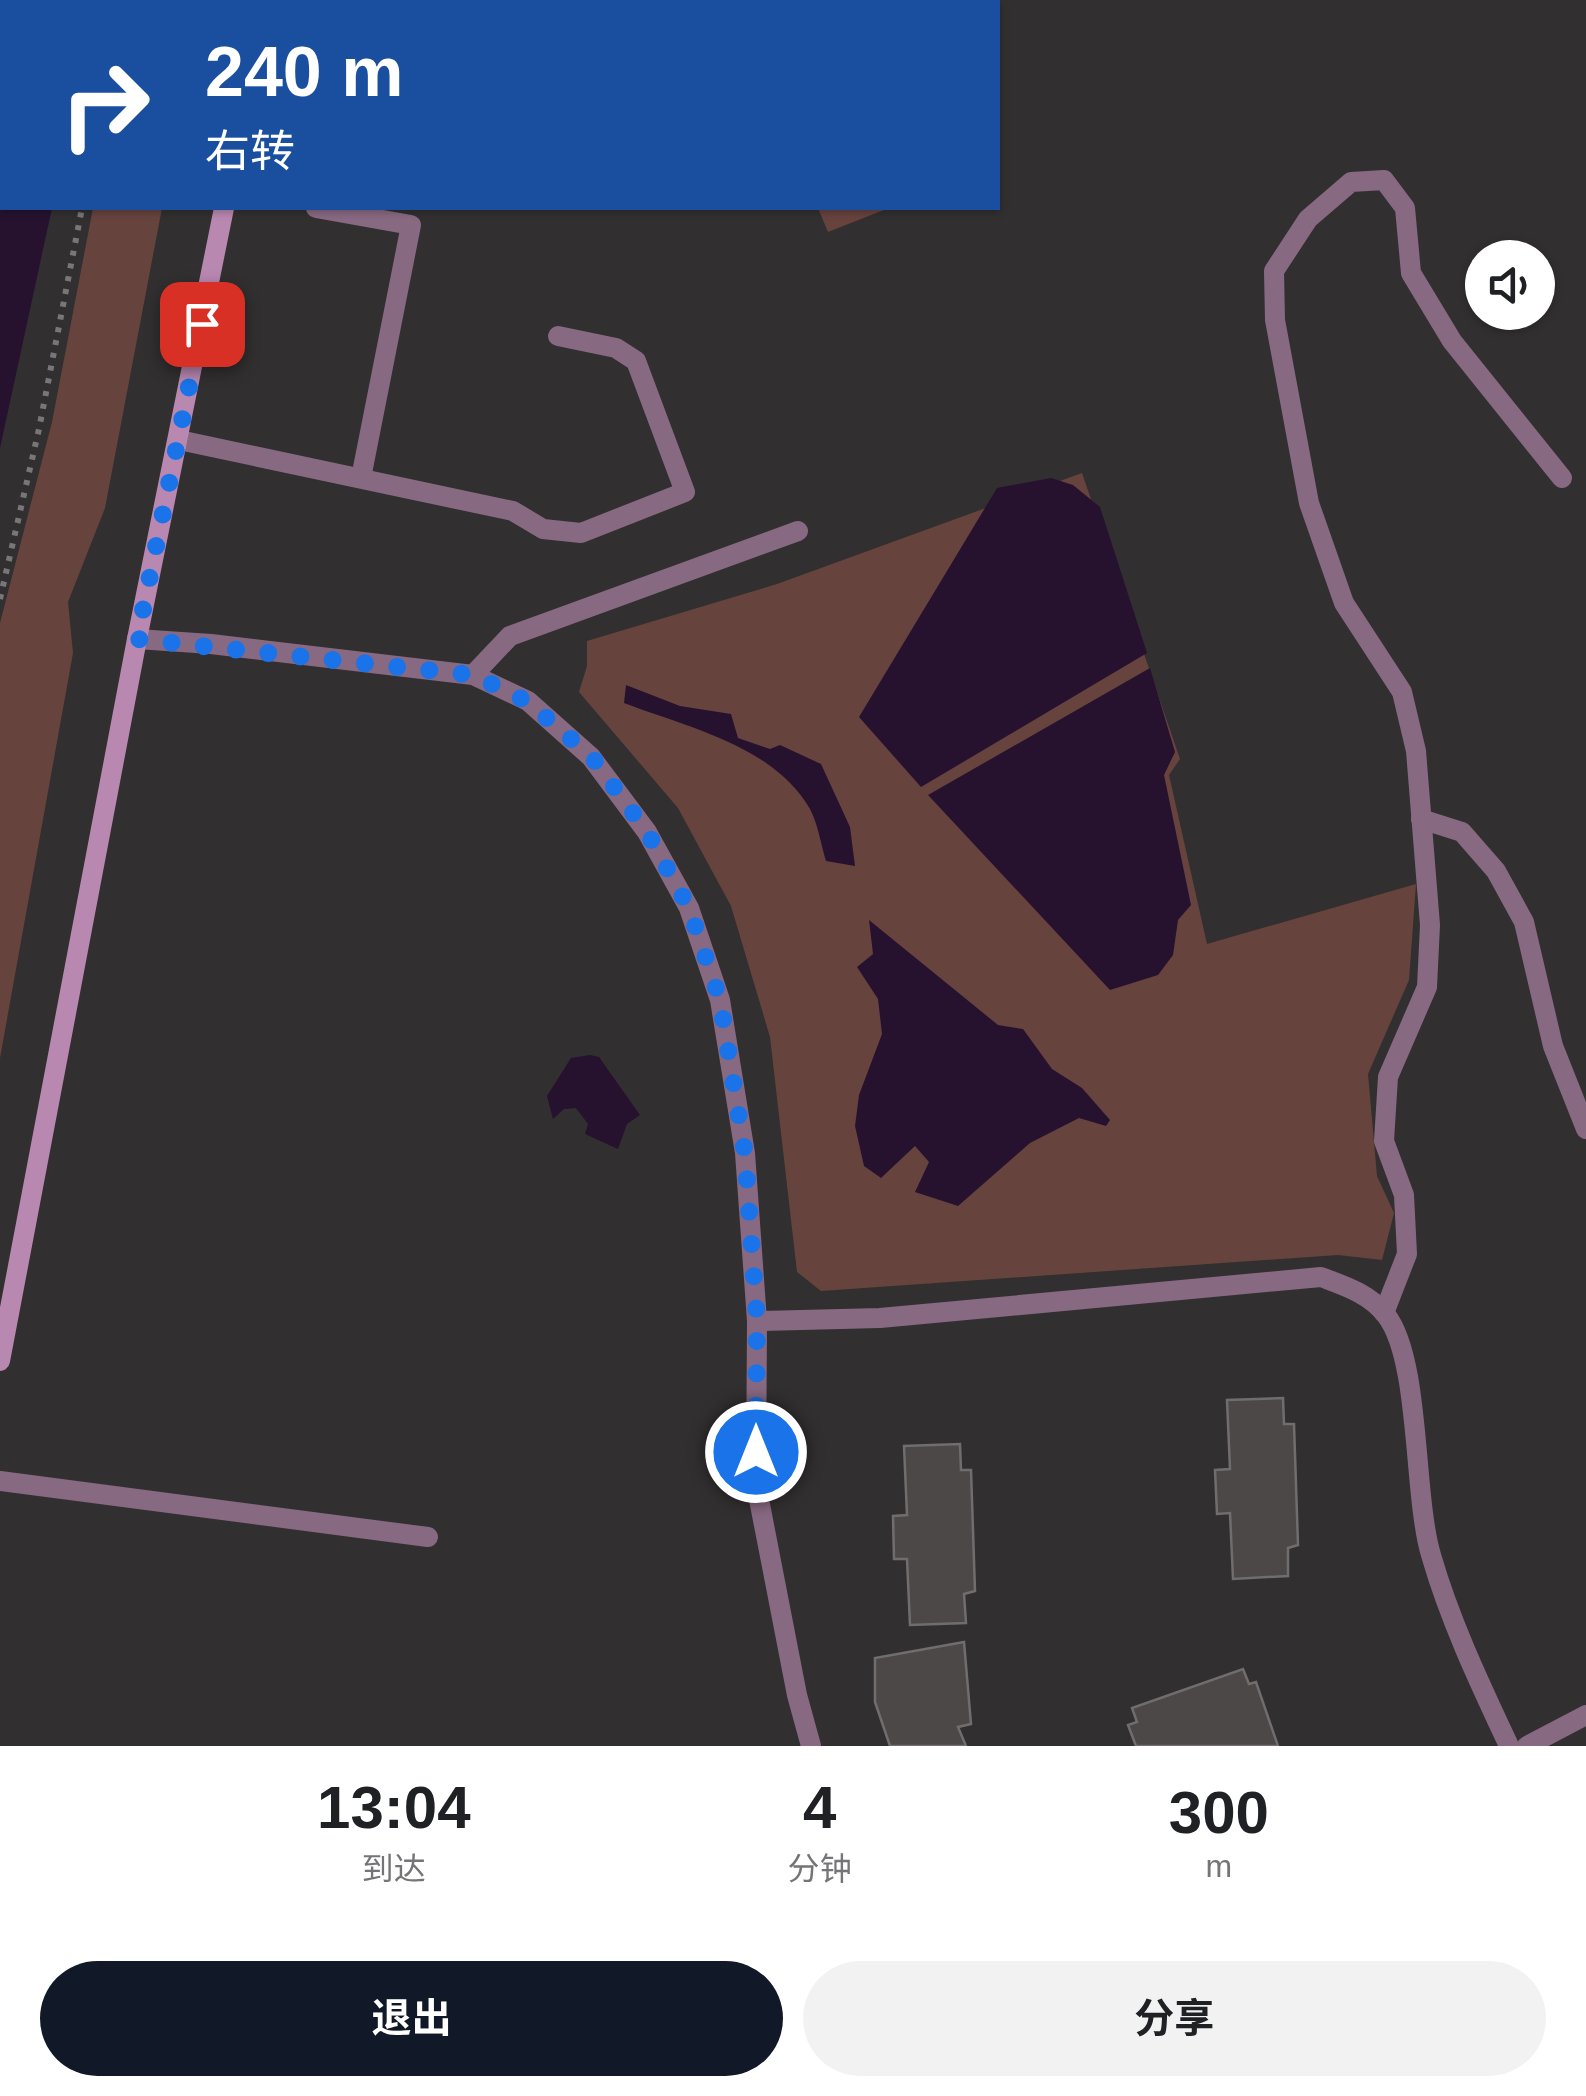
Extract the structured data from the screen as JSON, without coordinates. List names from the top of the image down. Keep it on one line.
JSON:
{"page":{"turn":["240 m","右转"],"eta":["13:04","到达","4","分钟","300","m"],"buttons":["退出","分享"]}}
